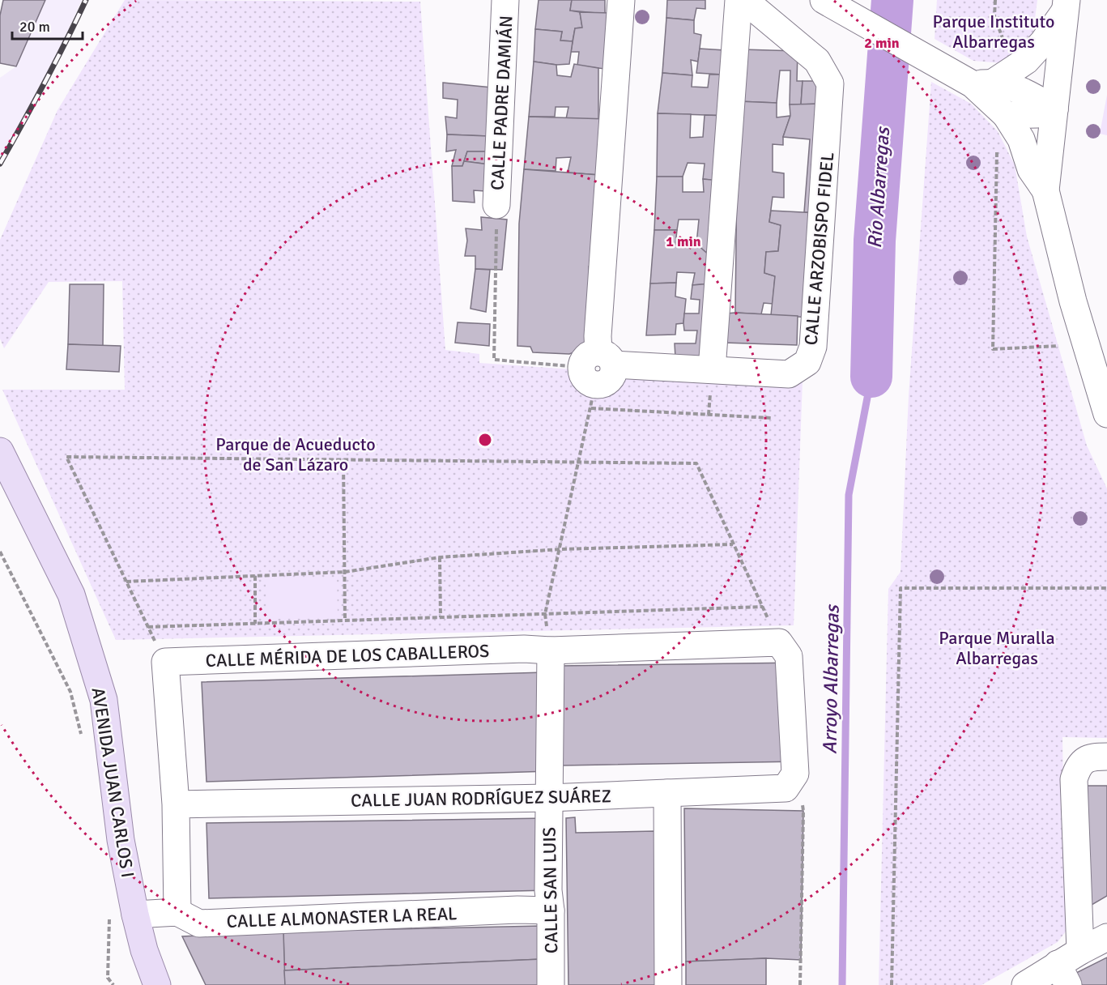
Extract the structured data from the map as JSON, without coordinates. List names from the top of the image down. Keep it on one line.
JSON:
{"streets":{"main road":["AVENIDA JUAN CARLOS I"],"street":["CALLE PADRE DAMIÁN","CALLE ARZOBISPO FIDEL","CALLE MÉRIDA DE LOS CABALLEROS","CALLE JUAN RODRÍGUEZ SUÁREZ","CALLE SAN LUIS","CALLE ALMONASTER LA REAL"]},"crossings":[["CALLE MÉRIDA DE LOS CABALLEROS","CALLE SAN LUIS"],["CALLE JUAN RODRÍGUEZ SUÁREZ","CALLE SAN LUIS"],["CALLE SAN LUIS","CALLE ALMONASTER LA REAL"]],"water":["Río Albarregas","Arroyo Albarregas"],"parks":["Parque Instituto Albarregas","Parque de Acueducto de San Lázaro","Parque Muralla Albarregas"],"scale_bar":"20 m","rings":["2 min","1 min"]}
